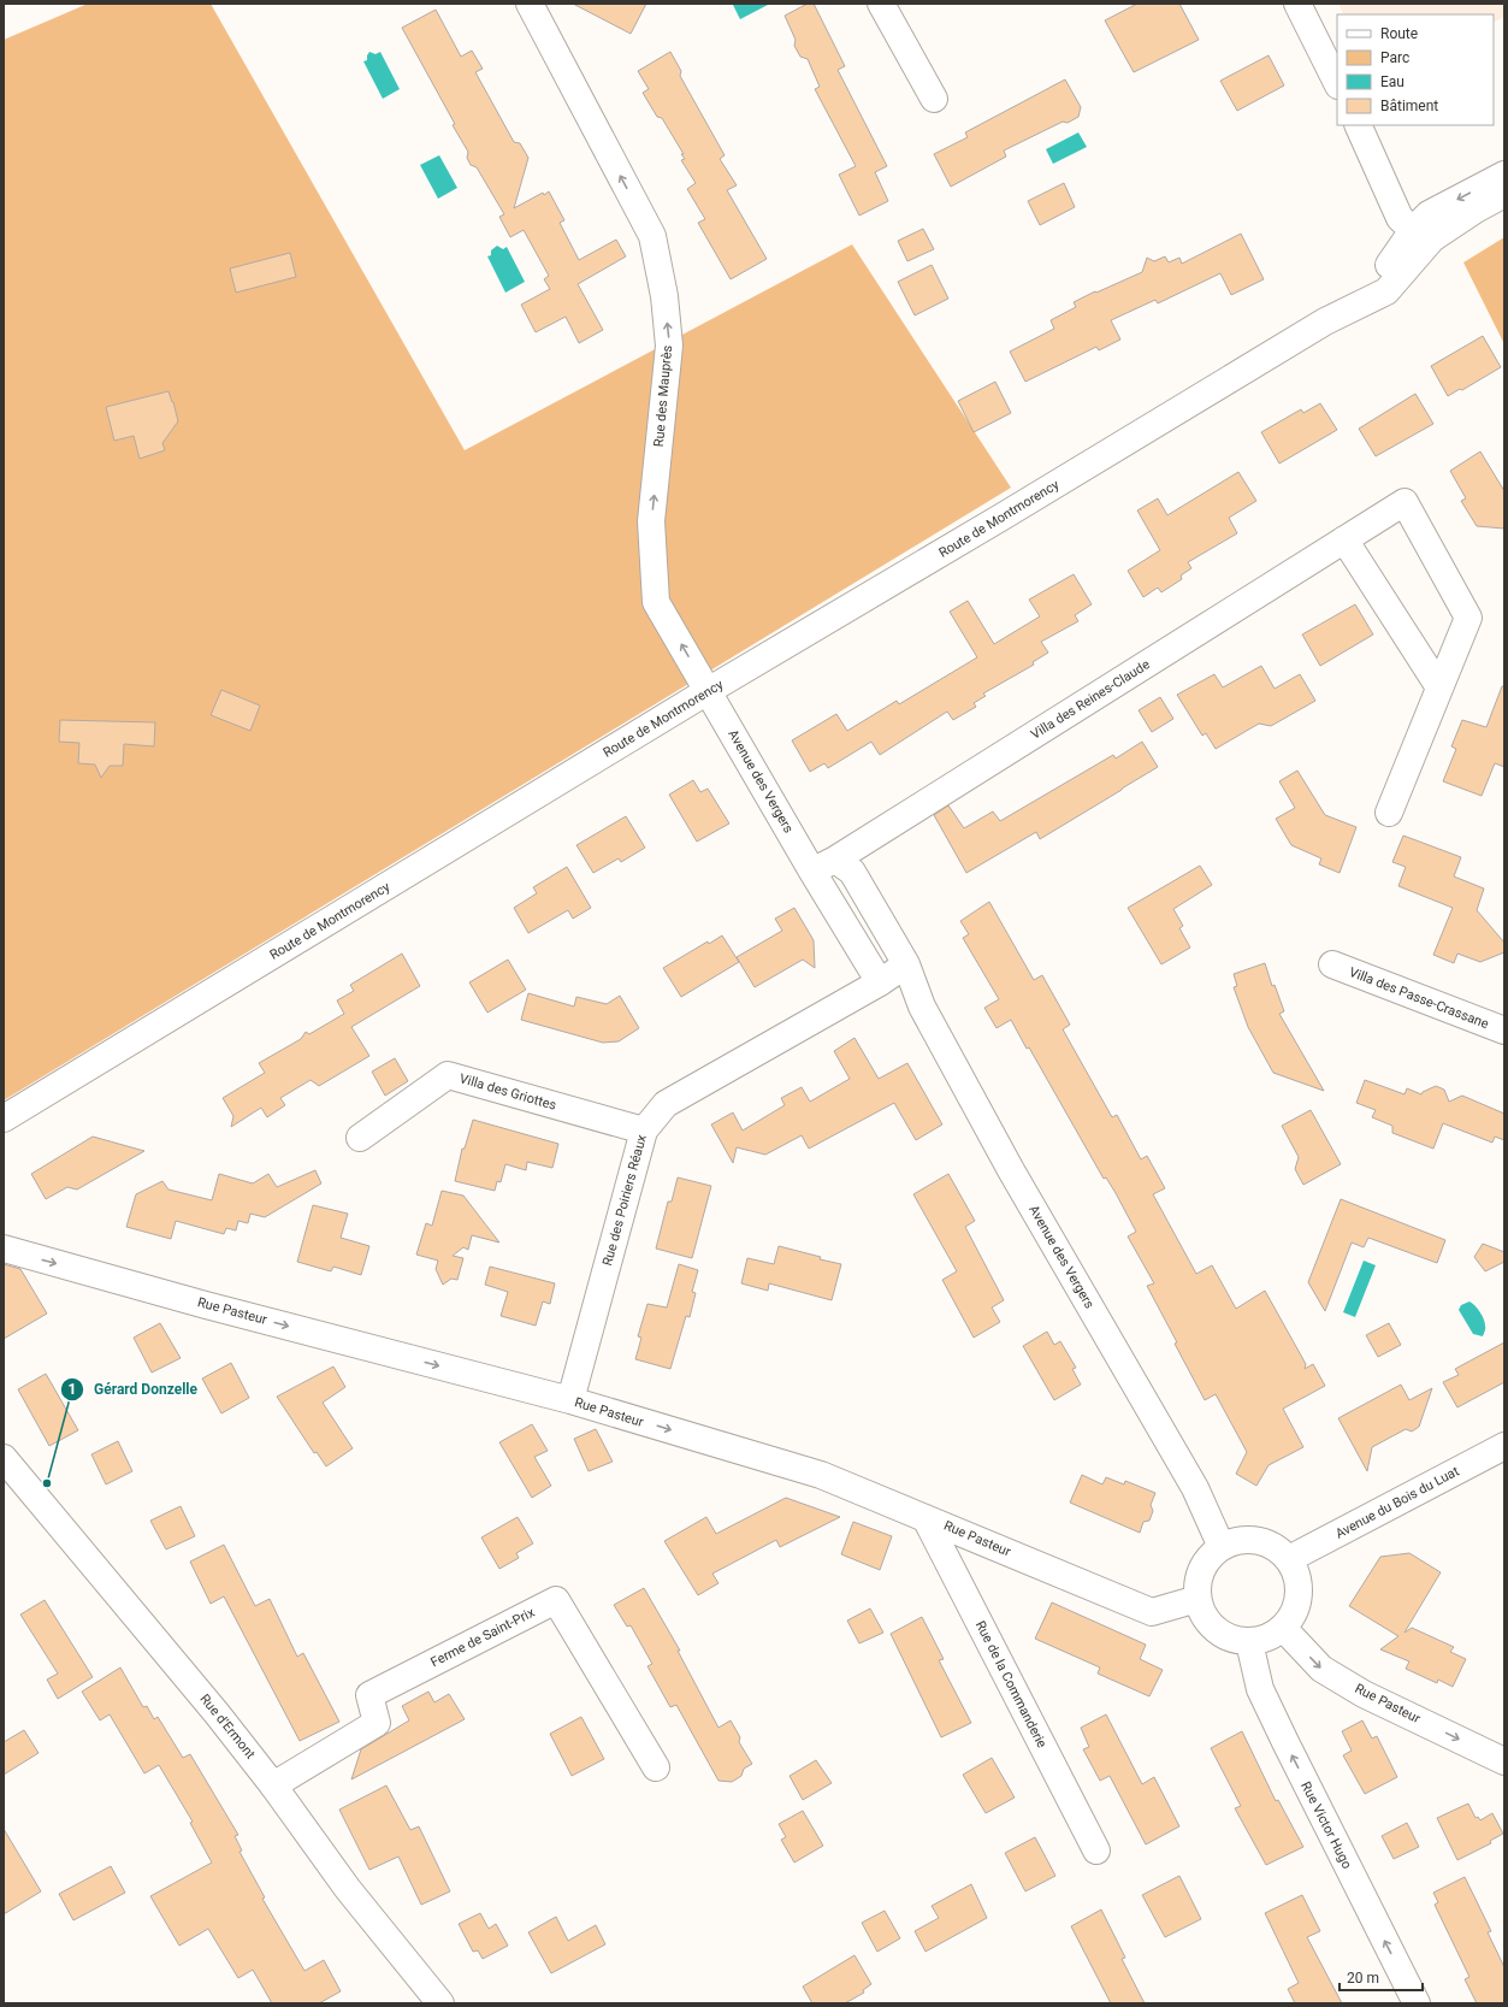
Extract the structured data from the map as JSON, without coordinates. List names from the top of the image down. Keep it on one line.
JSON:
{"streets":{"street":["Rue des Mauprès","Route de Montmorency","Villa des Reines-Claude","Avenue des Vergers","Villa des Passe-Crassane","Villa des Griottes","Rue des Poiriers Réaux","Rue Pasteur","Avenue du Bois du Luat","Ferme de Saint-Prix","Rue de la Commanderie","Rue d'Ermont","Rue Victor Hugo"]},"crossings":[["Rue des Mauprès","Route de Montmorency"],["Rue des Mauprès","Avenue des Vergers"],["Route de Montmorency","Avenue des Vergers"],["Villa des Reines-Claude","Avenue des Vergers"],["Avenue des Vergers","Rue des Poiriers Réaux"],["Avenue des Vergers","Rue Pasteur"],["Avenue des Vergers","Avenue du Bois du Luat"],["Avenue des Vergers","Rue Victor Hugo"],["Villa des Griottes","Rue des Poiriers Réaux"],["Rue des Poiriers Réaux","Rue Pasteur"],["Rue Pasteur","Avenue du Bois du Luat"],["Rue Pasteur","Rue de la Commanderie"],["Rue Pasteur","Rue Victor Hugo"],["Avenue du Bois du Luat","Rue Victor Hugo"],["Ferme de Saint-Prix","Rue d'Ermont"]],"one_way":["Rue des Mauprès","Rue Pasteur","Rue Victor Hugo"],"places":["Gérard Donzelle"],"legend":["Route","Parc","Eau","Bâtiment"],"scale_bar":"20 m"}
